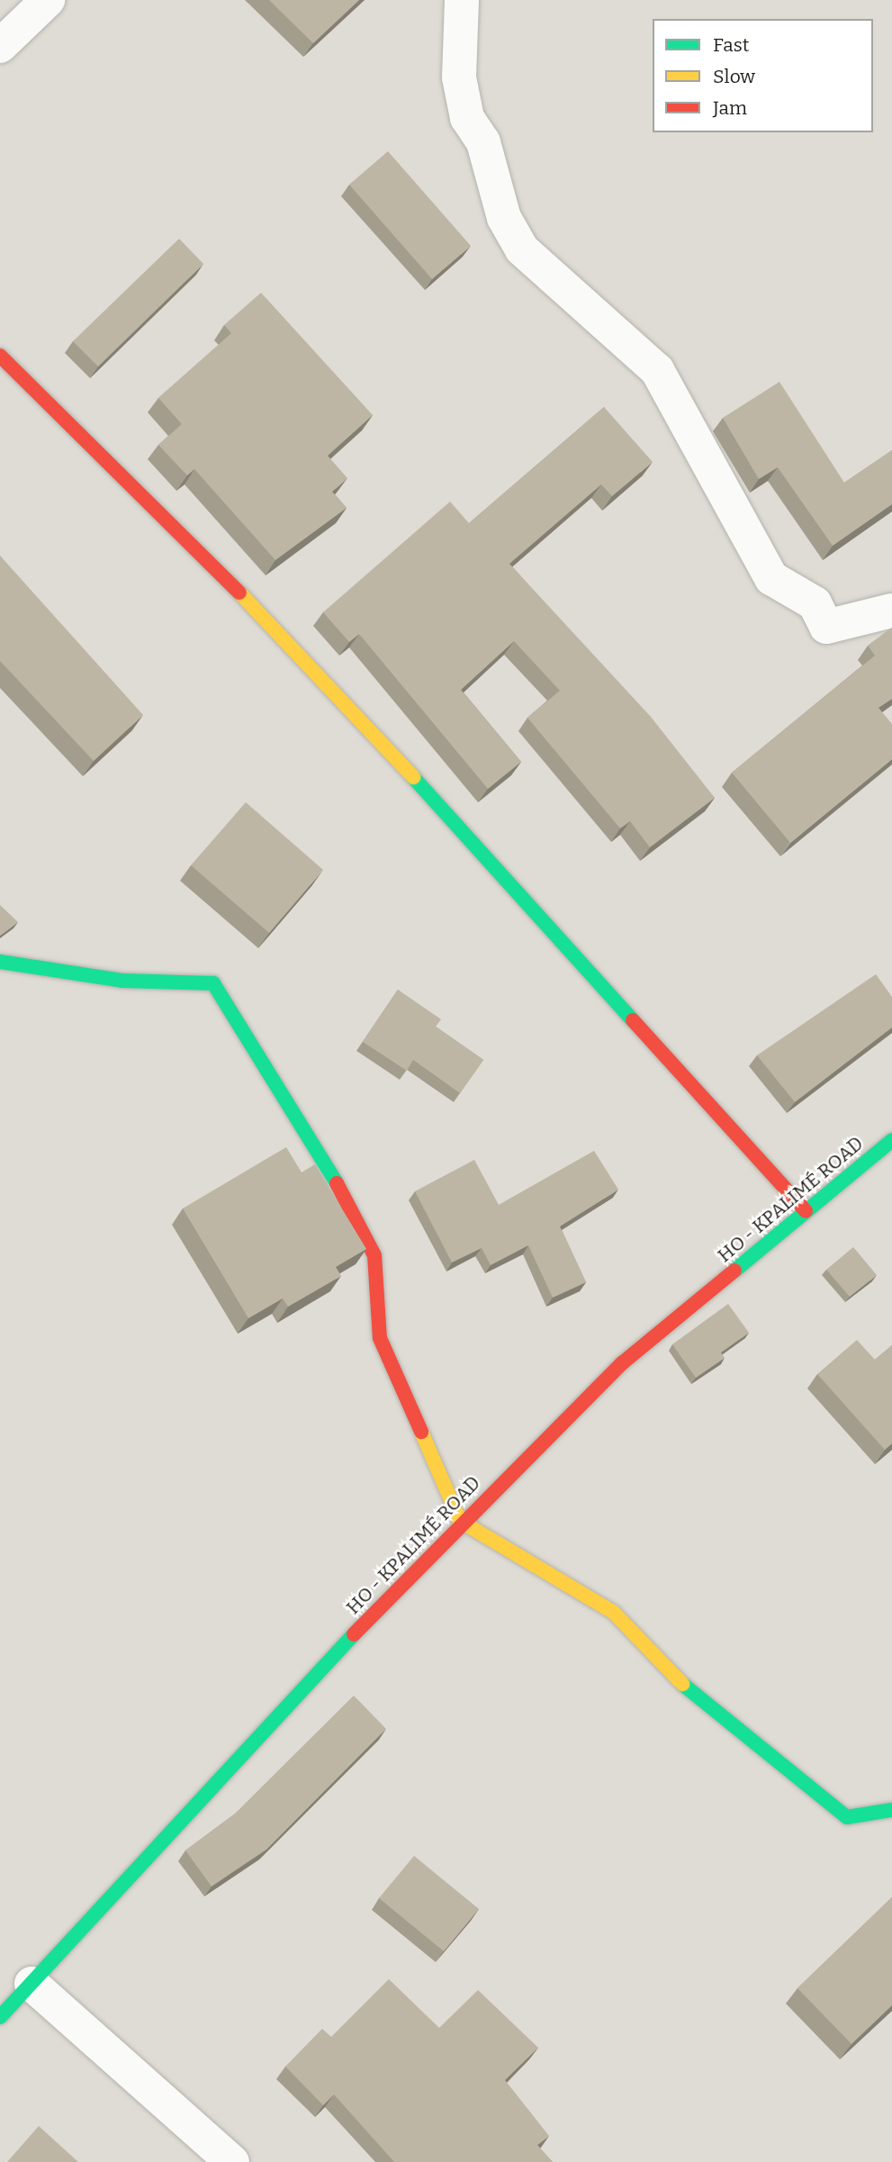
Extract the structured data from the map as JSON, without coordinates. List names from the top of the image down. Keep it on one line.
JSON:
{"streets":{"street":["HO - KPALIMÉ ROAD"]},"legend":["Fast","Slow","Jam"]}
